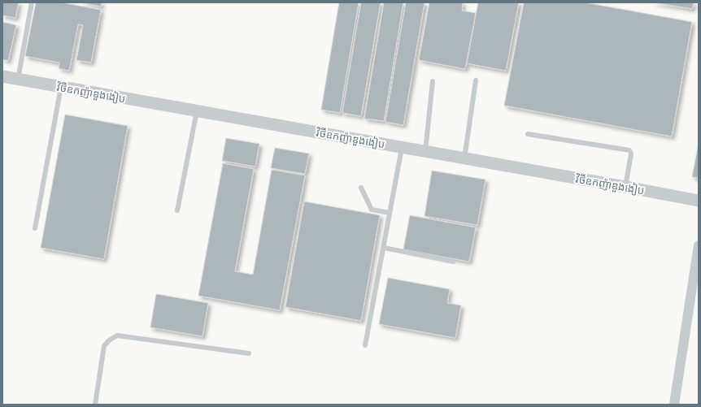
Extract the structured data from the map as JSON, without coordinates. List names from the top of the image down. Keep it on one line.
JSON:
{"streets":{"street":["វិថីឧកញ៉ាឌួងងៀប"]}}
